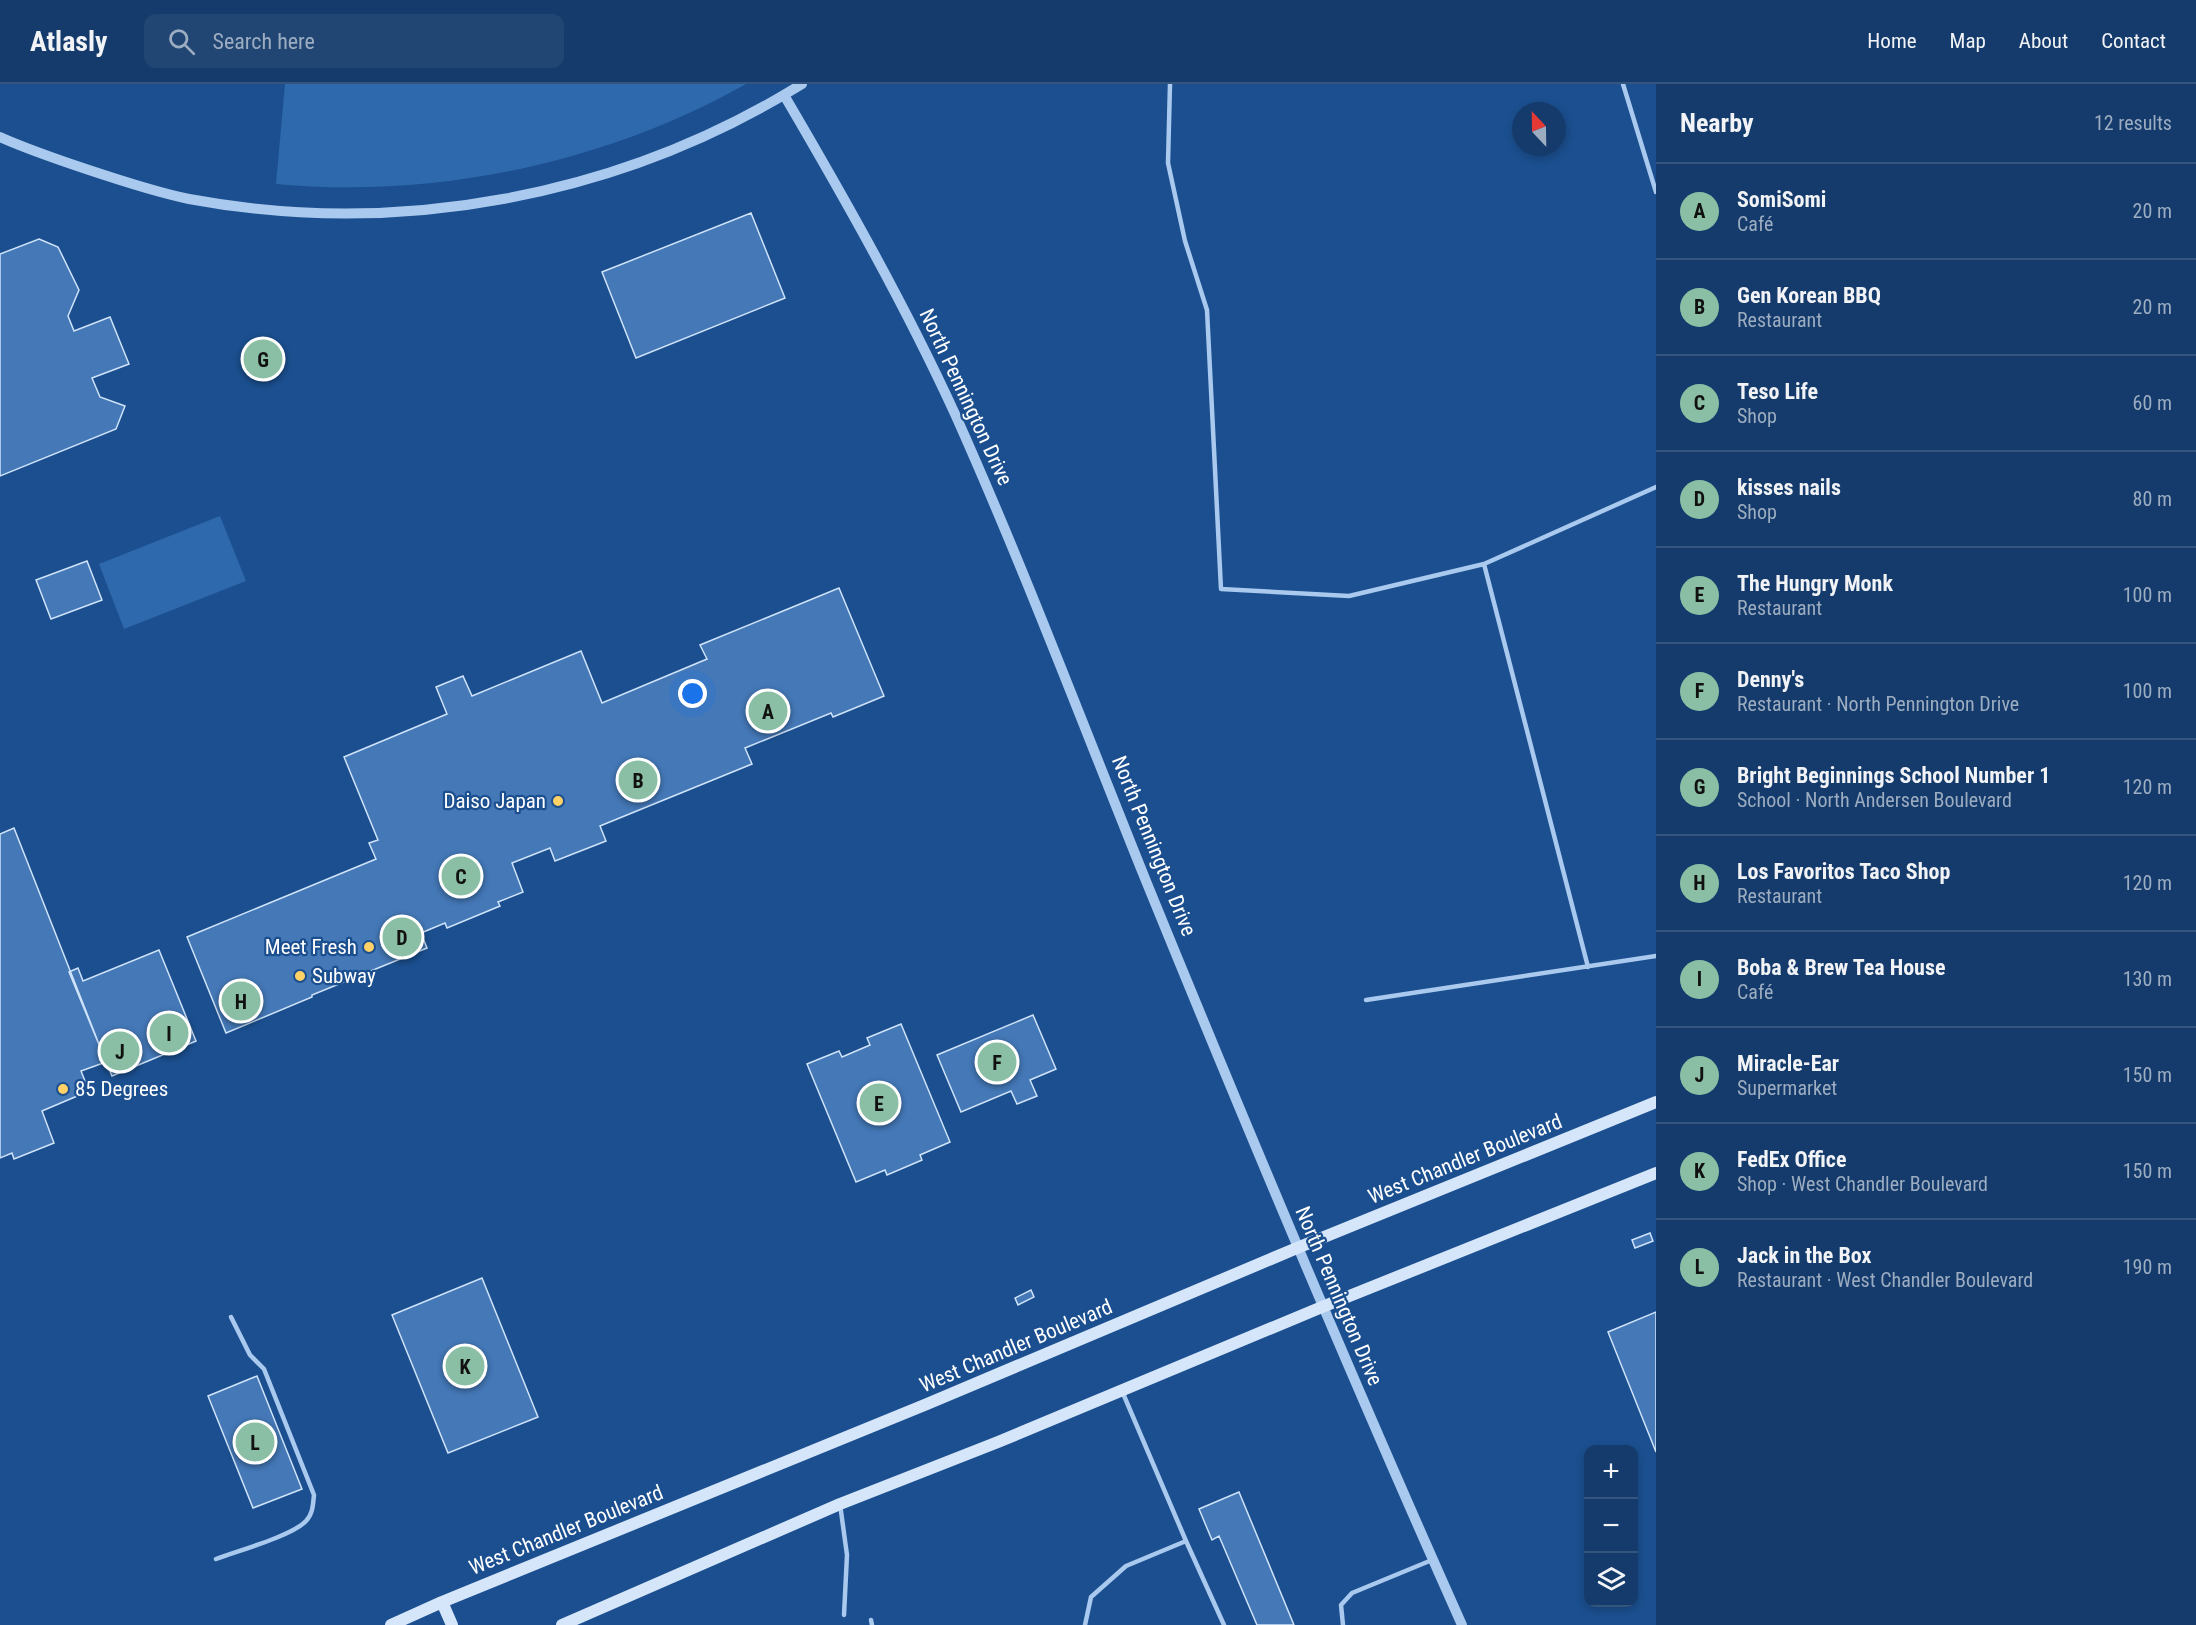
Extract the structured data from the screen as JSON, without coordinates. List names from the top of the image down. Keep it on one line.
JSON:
{"streets":{"main road":["West Chandler Boulevard"],"street":["North Pennington Drive"]},"crossings":[["North Pennington Drive","West Chandler Boulevard"]],"places":["Daiso Japan","Meet Fresh","Subway","85 Degrees"],"north":"top","page":{"header":"Atlasly","search":"Search here","nav":["Home","Map","About","Contact"],"heading":["Nearby","12 results"],"list":[{"mark":"A","name":"SomiSomi","note":"Café","value":"20 m"},{"mark":"B","name":"Gen Korean BBQ","note":"Restaurant","value":"20 m"},{"mark":"C","name":"Teso Life","note":"Shop","value":"60 m"},{"mark":"D","name":"kisses nails","note":"Shop","value":"80 m"},{"mark":"E","name":"The Hungry Monk","note":"Restaurant","value":"100 m"},{"mark":"F","name":"Denny's","note":"Restaurant · North Pennington Drive","value":"100 m"},{"mark":"G","name":"Bright Beginnings School Number 1","note":"School · North Andersen Boulevard","value":"120 m"},{"mark":"H","name":"Los Favoritos Taco Shop","note":"Restaurant","value":"120 m"},{"mark":"I","name":"Boba & Brew Tea House","note":"Café","value":"130 m"},{"mark":"J","name":"Miracle-Ear","note":"Supermarket","value":"150 m"},{"mark":"K","name":"FedEx Office","note":"Shop · West Chandler Boulevard","value":"150 m"},{"mark":"L","name":"Jack in the Box","note":"Restaurant · West Chandler Boulevard","value":"190 m"}],"pins":["G","A","B","C","D","H","I","J","F","E","K","L"],"map_buttons":["+","−"]}}
